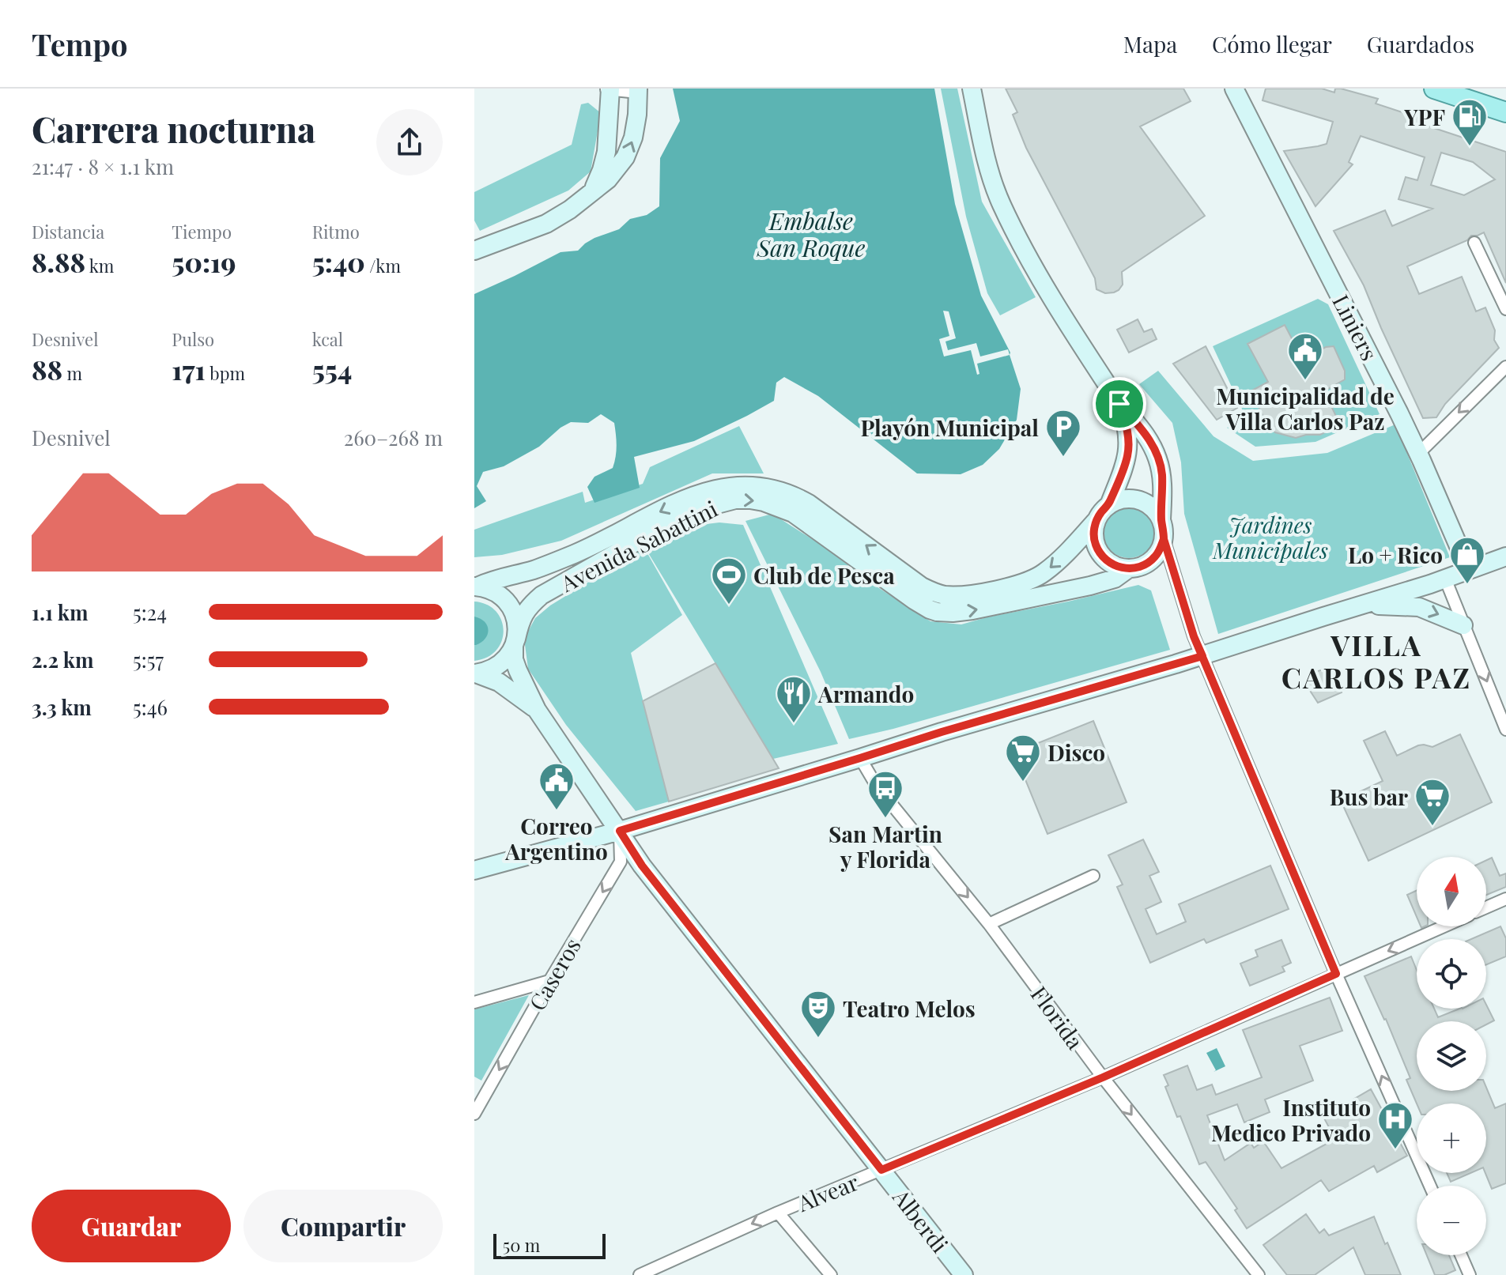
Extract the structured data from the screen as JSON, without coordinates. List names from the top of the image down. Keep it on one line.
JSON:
{"streets":{"main road":["Liniers","Avenida Sabattini","Alberdi"],"street":["Caseros","Florida","Alvear"]},"crossings":[["Avenida Sabattini","Alberdi"],["Caseros","Alberdi"],["Florida","Alvear"],["Alvear","Alberdi"]],"one_way":["Caseros","Florida"],"districts":["VILLA CARLOS PAZ"],"water":["Embalse San Roque"],"parks":["Jardines Municipales"],"places":{"fuel station":["YPF"],"public building":["Municipalidad de Villa Carlos Paz","Correo Argentino"],"parking":["Playón Municipal"],"shop":["Lo + Rico"],"sports":["Club de Pesca"],"restaurant":["Armando"],"supermarket":["Disco","Bus bar"],"bus stop":["San Martin y Florida"],"theatre":["Teatro Melos"],"hospital":["Instituto Medico Privado"]},"scale_bar":"50 m","north":"top","page":{"header":"Tempo","nav":["Mapa","Cómo llegar","Guardados"],"heading":["Carrera nocturna","21:47 · 8 × 1.1 km"],"stats":[["Distancia","8.88 km"],["Tiempo","50:19"],["Ritmo","5:40 /km"],["Desnivel","88 m"],["Pulso","171 bpm"],["kcal","554"]],"chart":["Desnivel","260–268 m"],"list":[{"name":"1.1 km","note":"5:24"},{"name":"2.2 km","note":"5:57"},{"name":"3.3 km","note":"5:46"}],"map_buttons":["+","−"],"buttons":["Guardar","Compartir"],"scale":"50 m"}}
